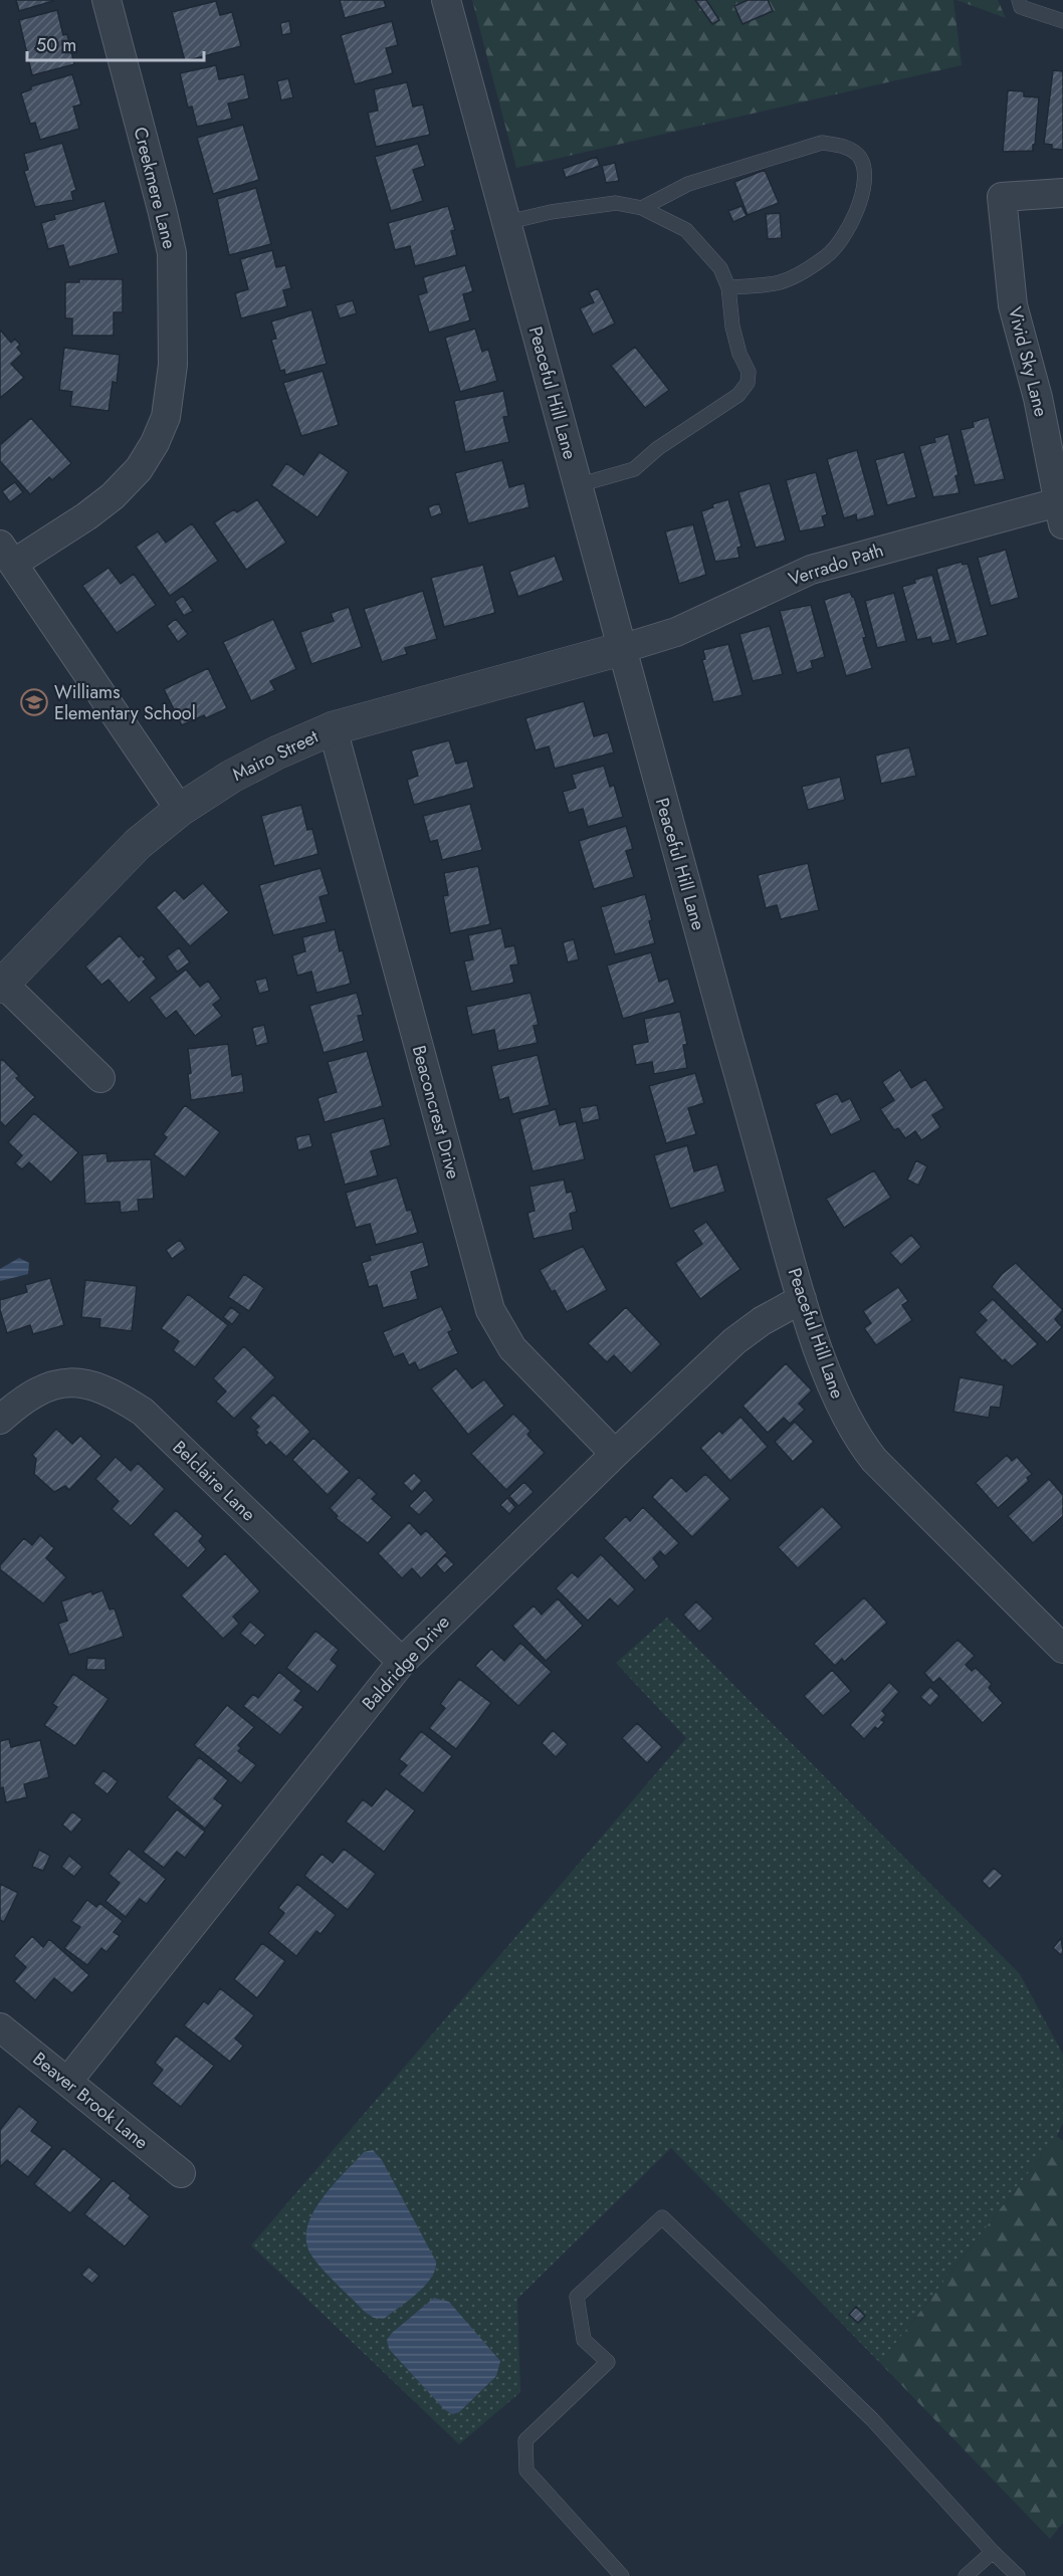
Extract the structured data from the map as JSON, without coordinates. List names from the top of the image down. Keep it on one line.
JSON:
{"streets":{"street":["Creekmere Lane","Vivid Sky Lane","Peaceful Hill Lane","Verrado Path","Mairo Street","Beaconcrest Drive","Belclaire Lane","Baldridge Drive","Beaver Brook Lane"]},"crossings":[["Vivid Sky Lane","Verrado Path"],["Peaceful Hill Lane","Verrado Path"],["Peaceful Hill Lane","Mairo Street"],["Peaceful Hill Lane","Baldridge Drive"],["Verrado Path","Mairo Street"],["Mairo Street","Beaconcrest Drive"],["Beaconcrest Drive","Baldridge Drive"],["Belclaire Lane","Baldridge Drive"],["Baldridge Drive","Beaver Brook Lane"]],"places":{"school or university":["Williams Elementary School"]},"scale_bar":"50 m"}
